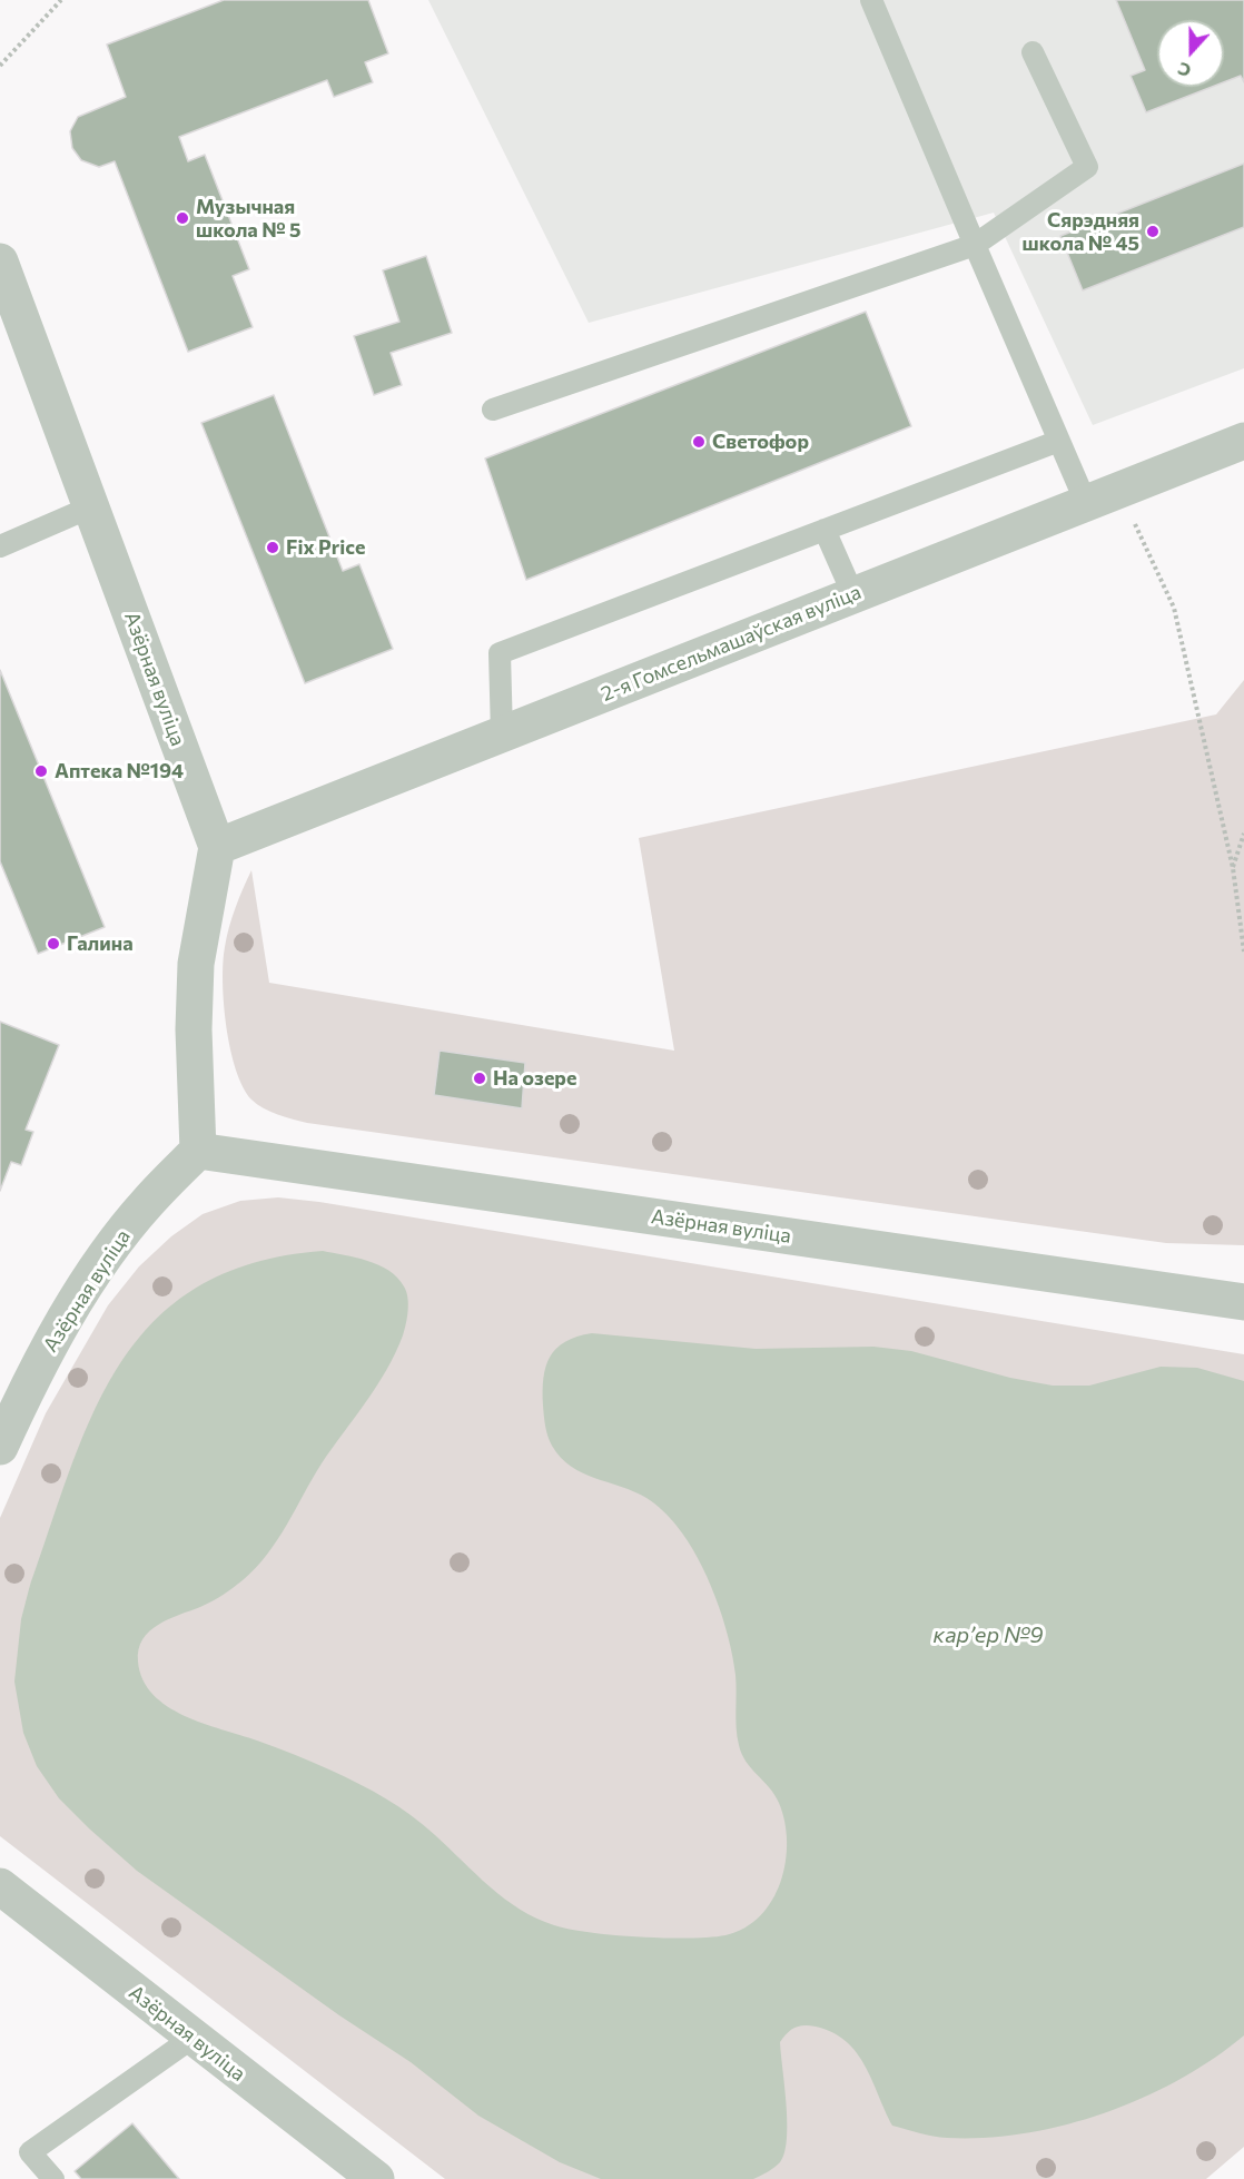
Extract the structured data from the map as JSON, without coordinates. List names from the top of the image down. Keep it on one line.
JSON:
{"streets":{"street":["2-я Гомсельмашаўская вуліца","Азёрная вуліца"]},"crossings":[["2-я Гомсельмашаўская вуліца","Азёрная вуліца"]],"water":["карʼер №9"],"places":["Музычная школа № 5","Сярэдняя школа № 45","Светофор","Fix Price","Аптека №194","Галина","На озере"],"north":"bottom"}
